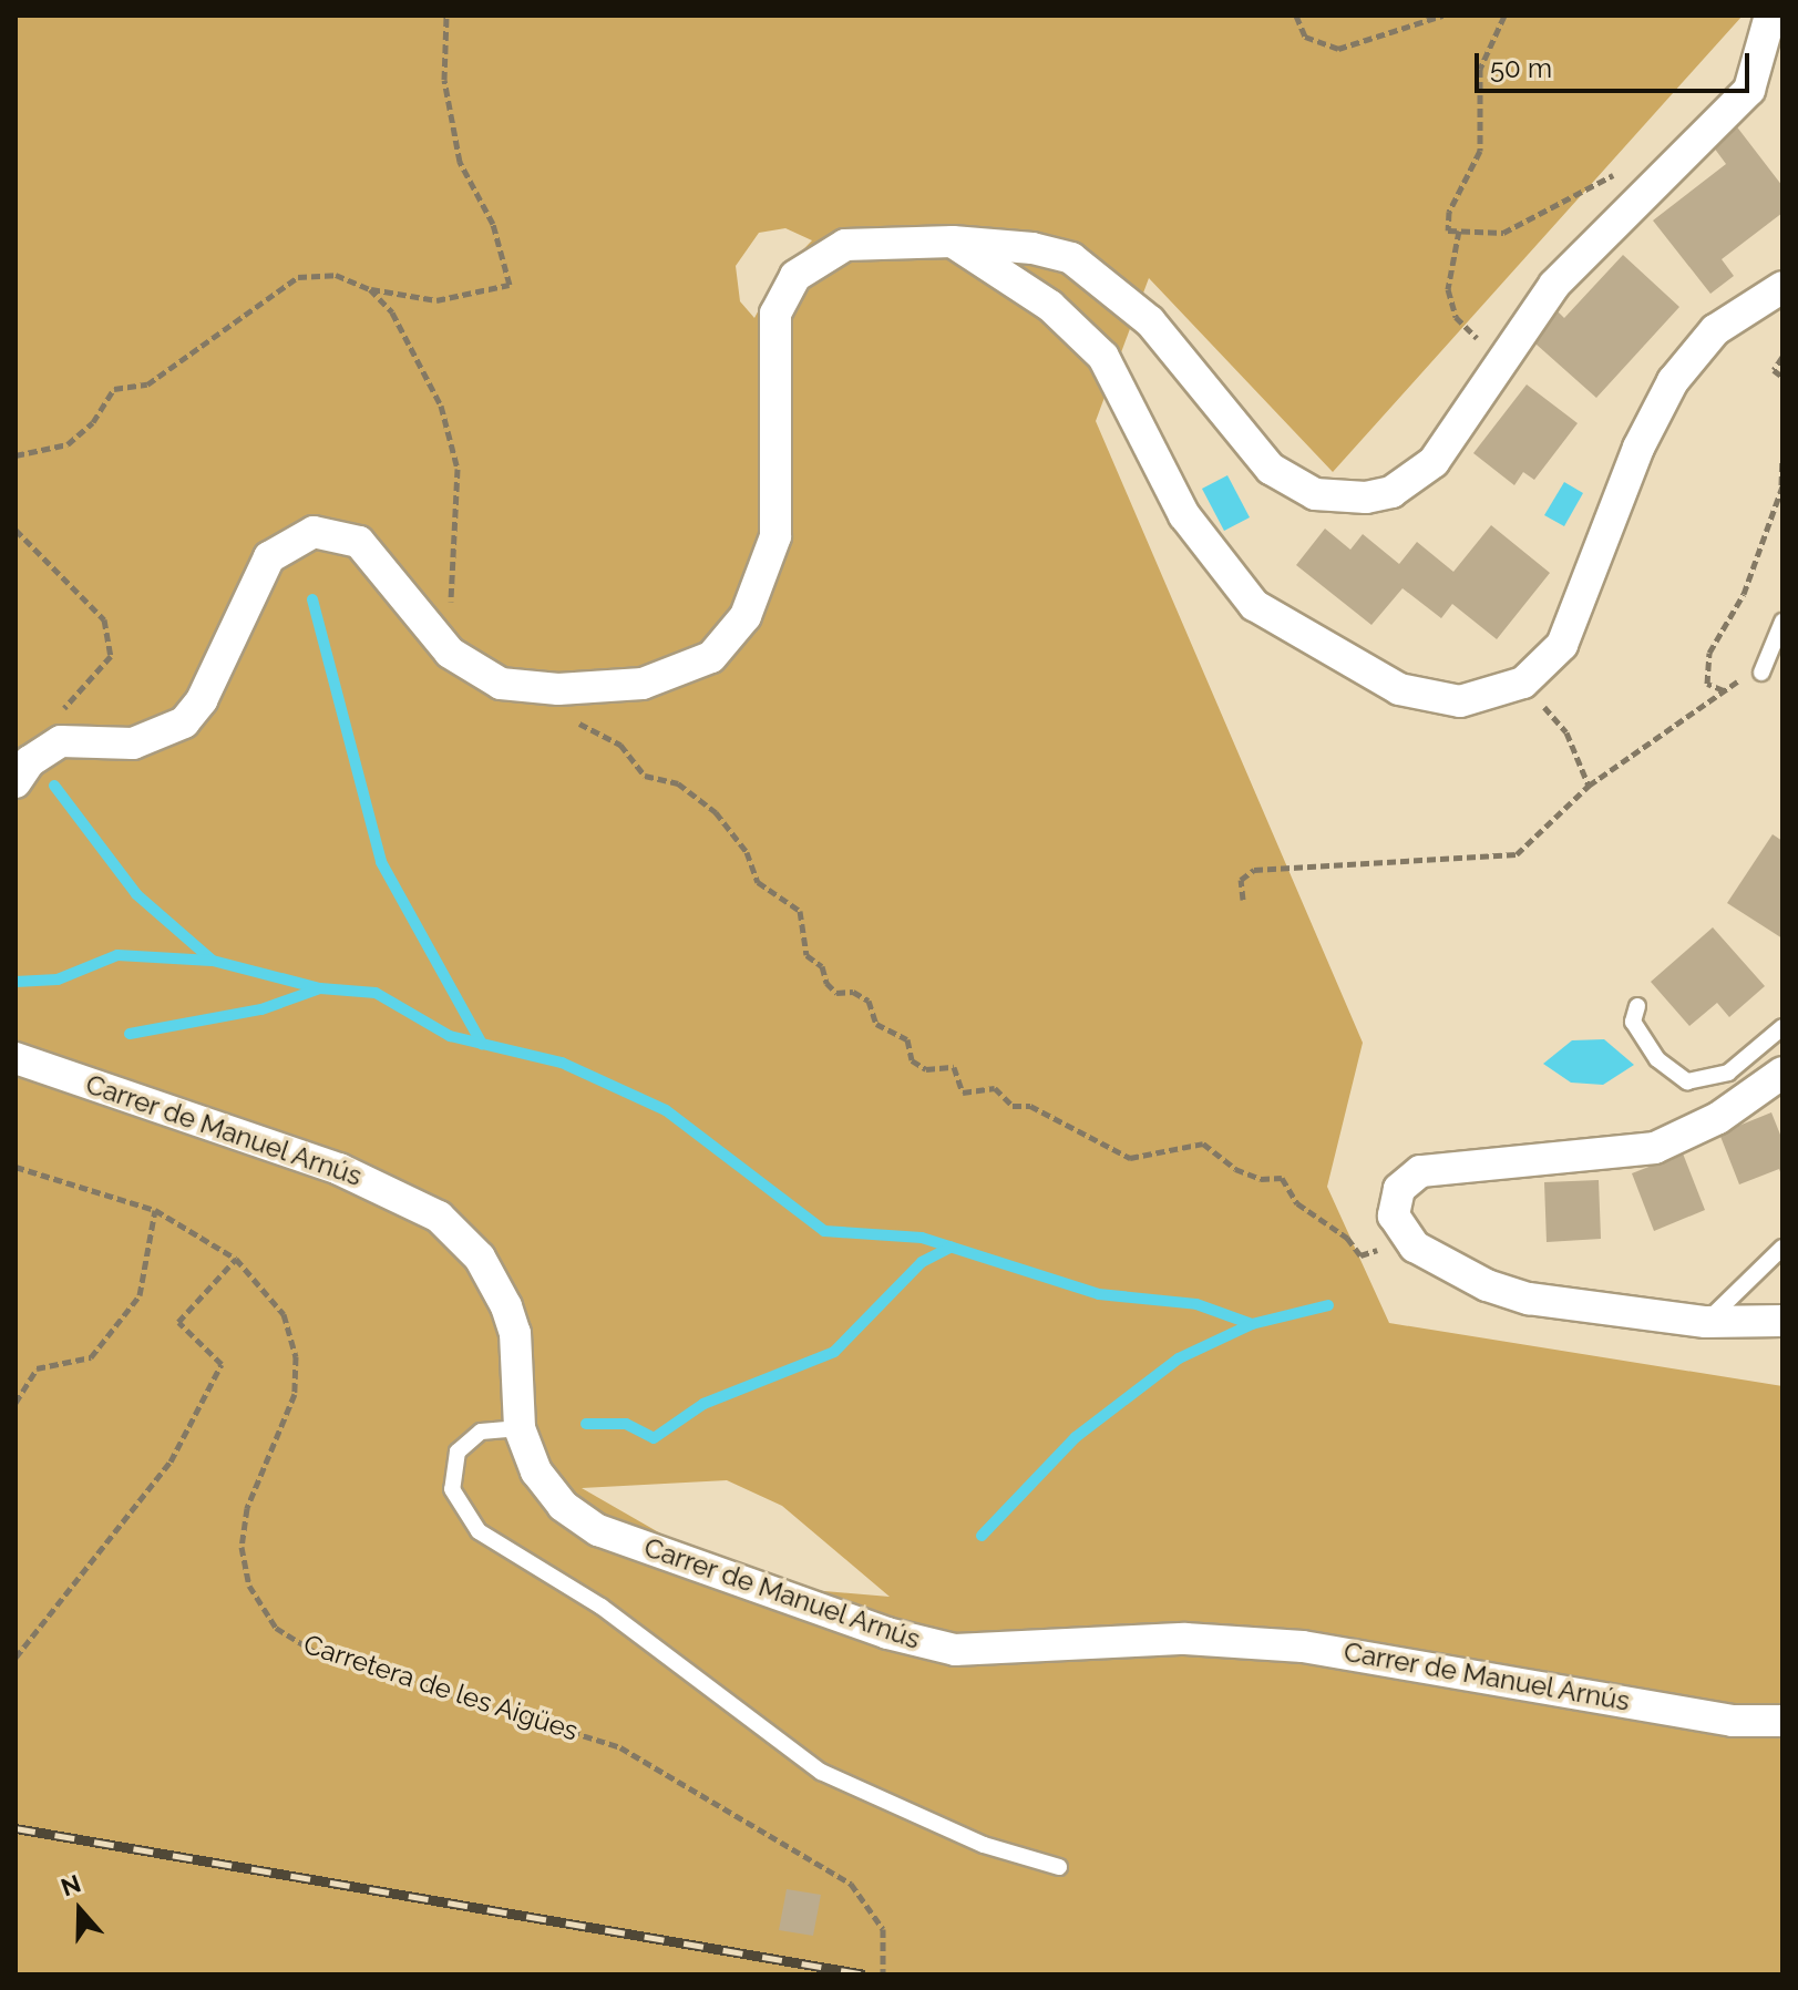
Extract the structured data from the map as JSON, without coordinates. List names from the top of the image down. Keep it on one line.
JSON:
{"streets":{"street":["Carrer de Manuel Arnús"],"path":["Carretera de les Aigües"]},"scale_bar":"50 m","north":"top"}
